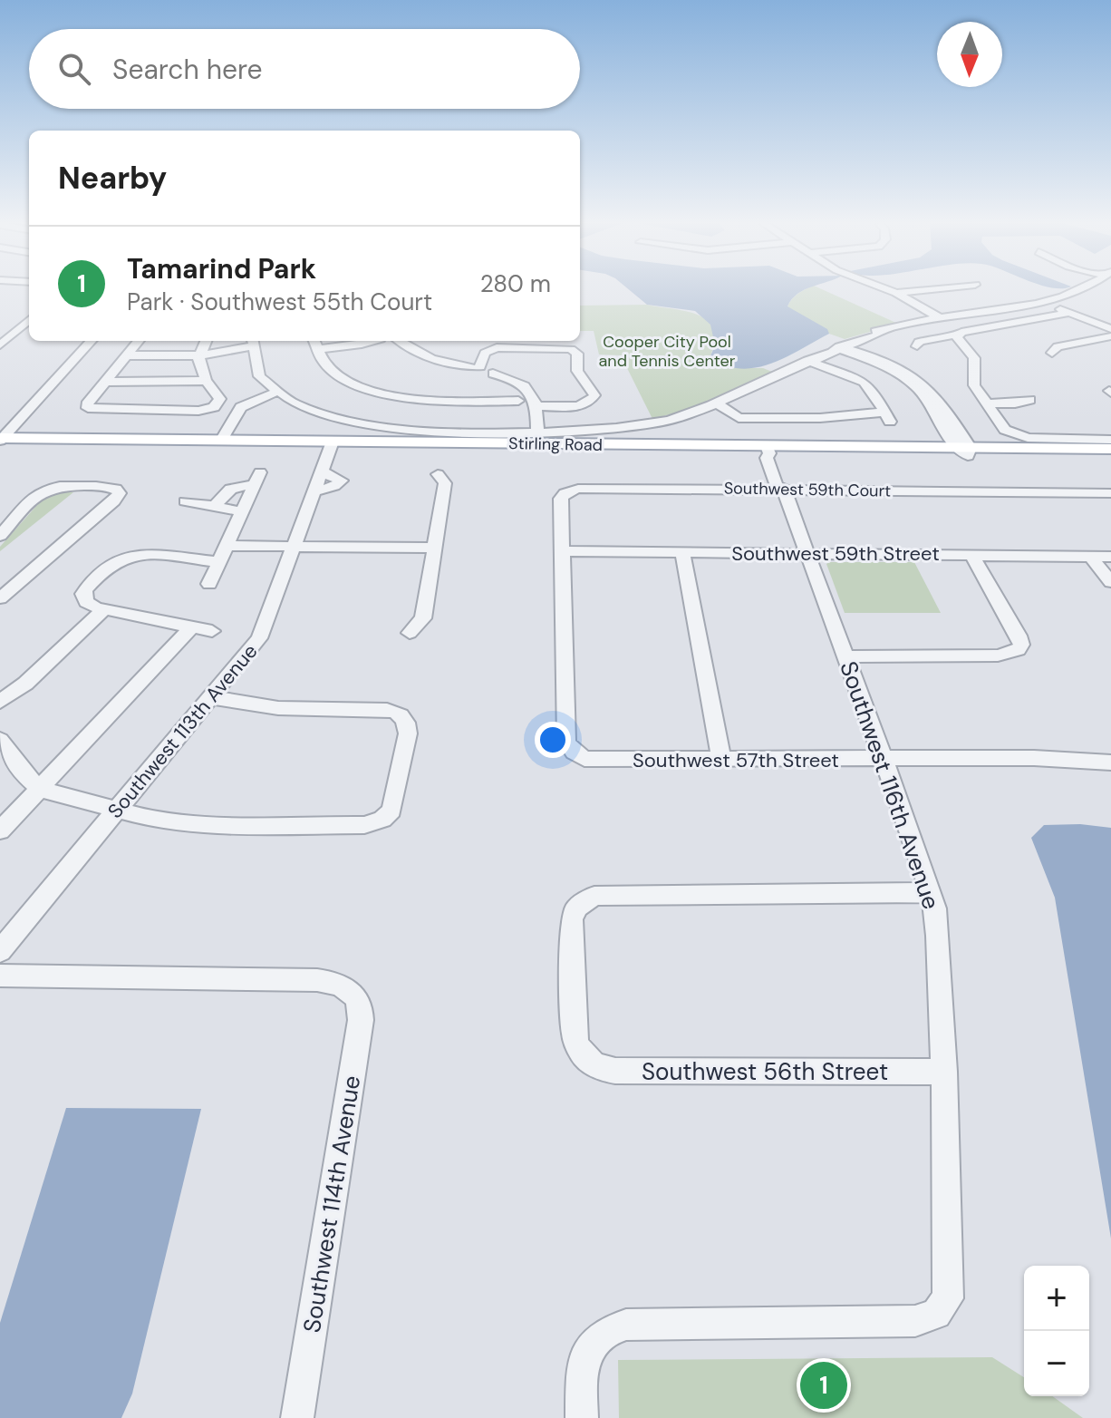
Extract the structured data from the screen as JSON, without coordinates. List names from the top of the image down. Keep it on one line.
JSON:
{"streets":{"main road":["Stirling Road"],"street":["Southwest 59th Court","Southwest 59th Street","Southwest 113th Avenue","Southwest 57th Street","Southwest 116th Avenue","Southwest 56th Street","Southwest 114th Avenue"]},"crossings":[["Stirling Road","Southwest 113th Avenue"],["Stirling Road","Southwest 116th Avenue"],["Southwest 59th Court","Southwest 59th Street"],["Southwest 59th Court","Southwest 57th Street"],["Southwest 59th Court","Southwest 116th Avenue"],["Southwest 59th Street","Southwest 116th Avenue"],["Southwest 57th Street","Southwest 116th Avenue"],["Southwest 116th Avenue","Southwest 56th Street"]],"parks":["Cooper City Pool and Tennis Center"],"north":"bottom","page":{"search":"Search here","heading":"Nearby","list":[{"mark":"1","name":"Tamarind Park","note":"Park · Southwest 55th Court","value":"280 m"}],"map_buttons":["+","−"],"pins":"1"}}
